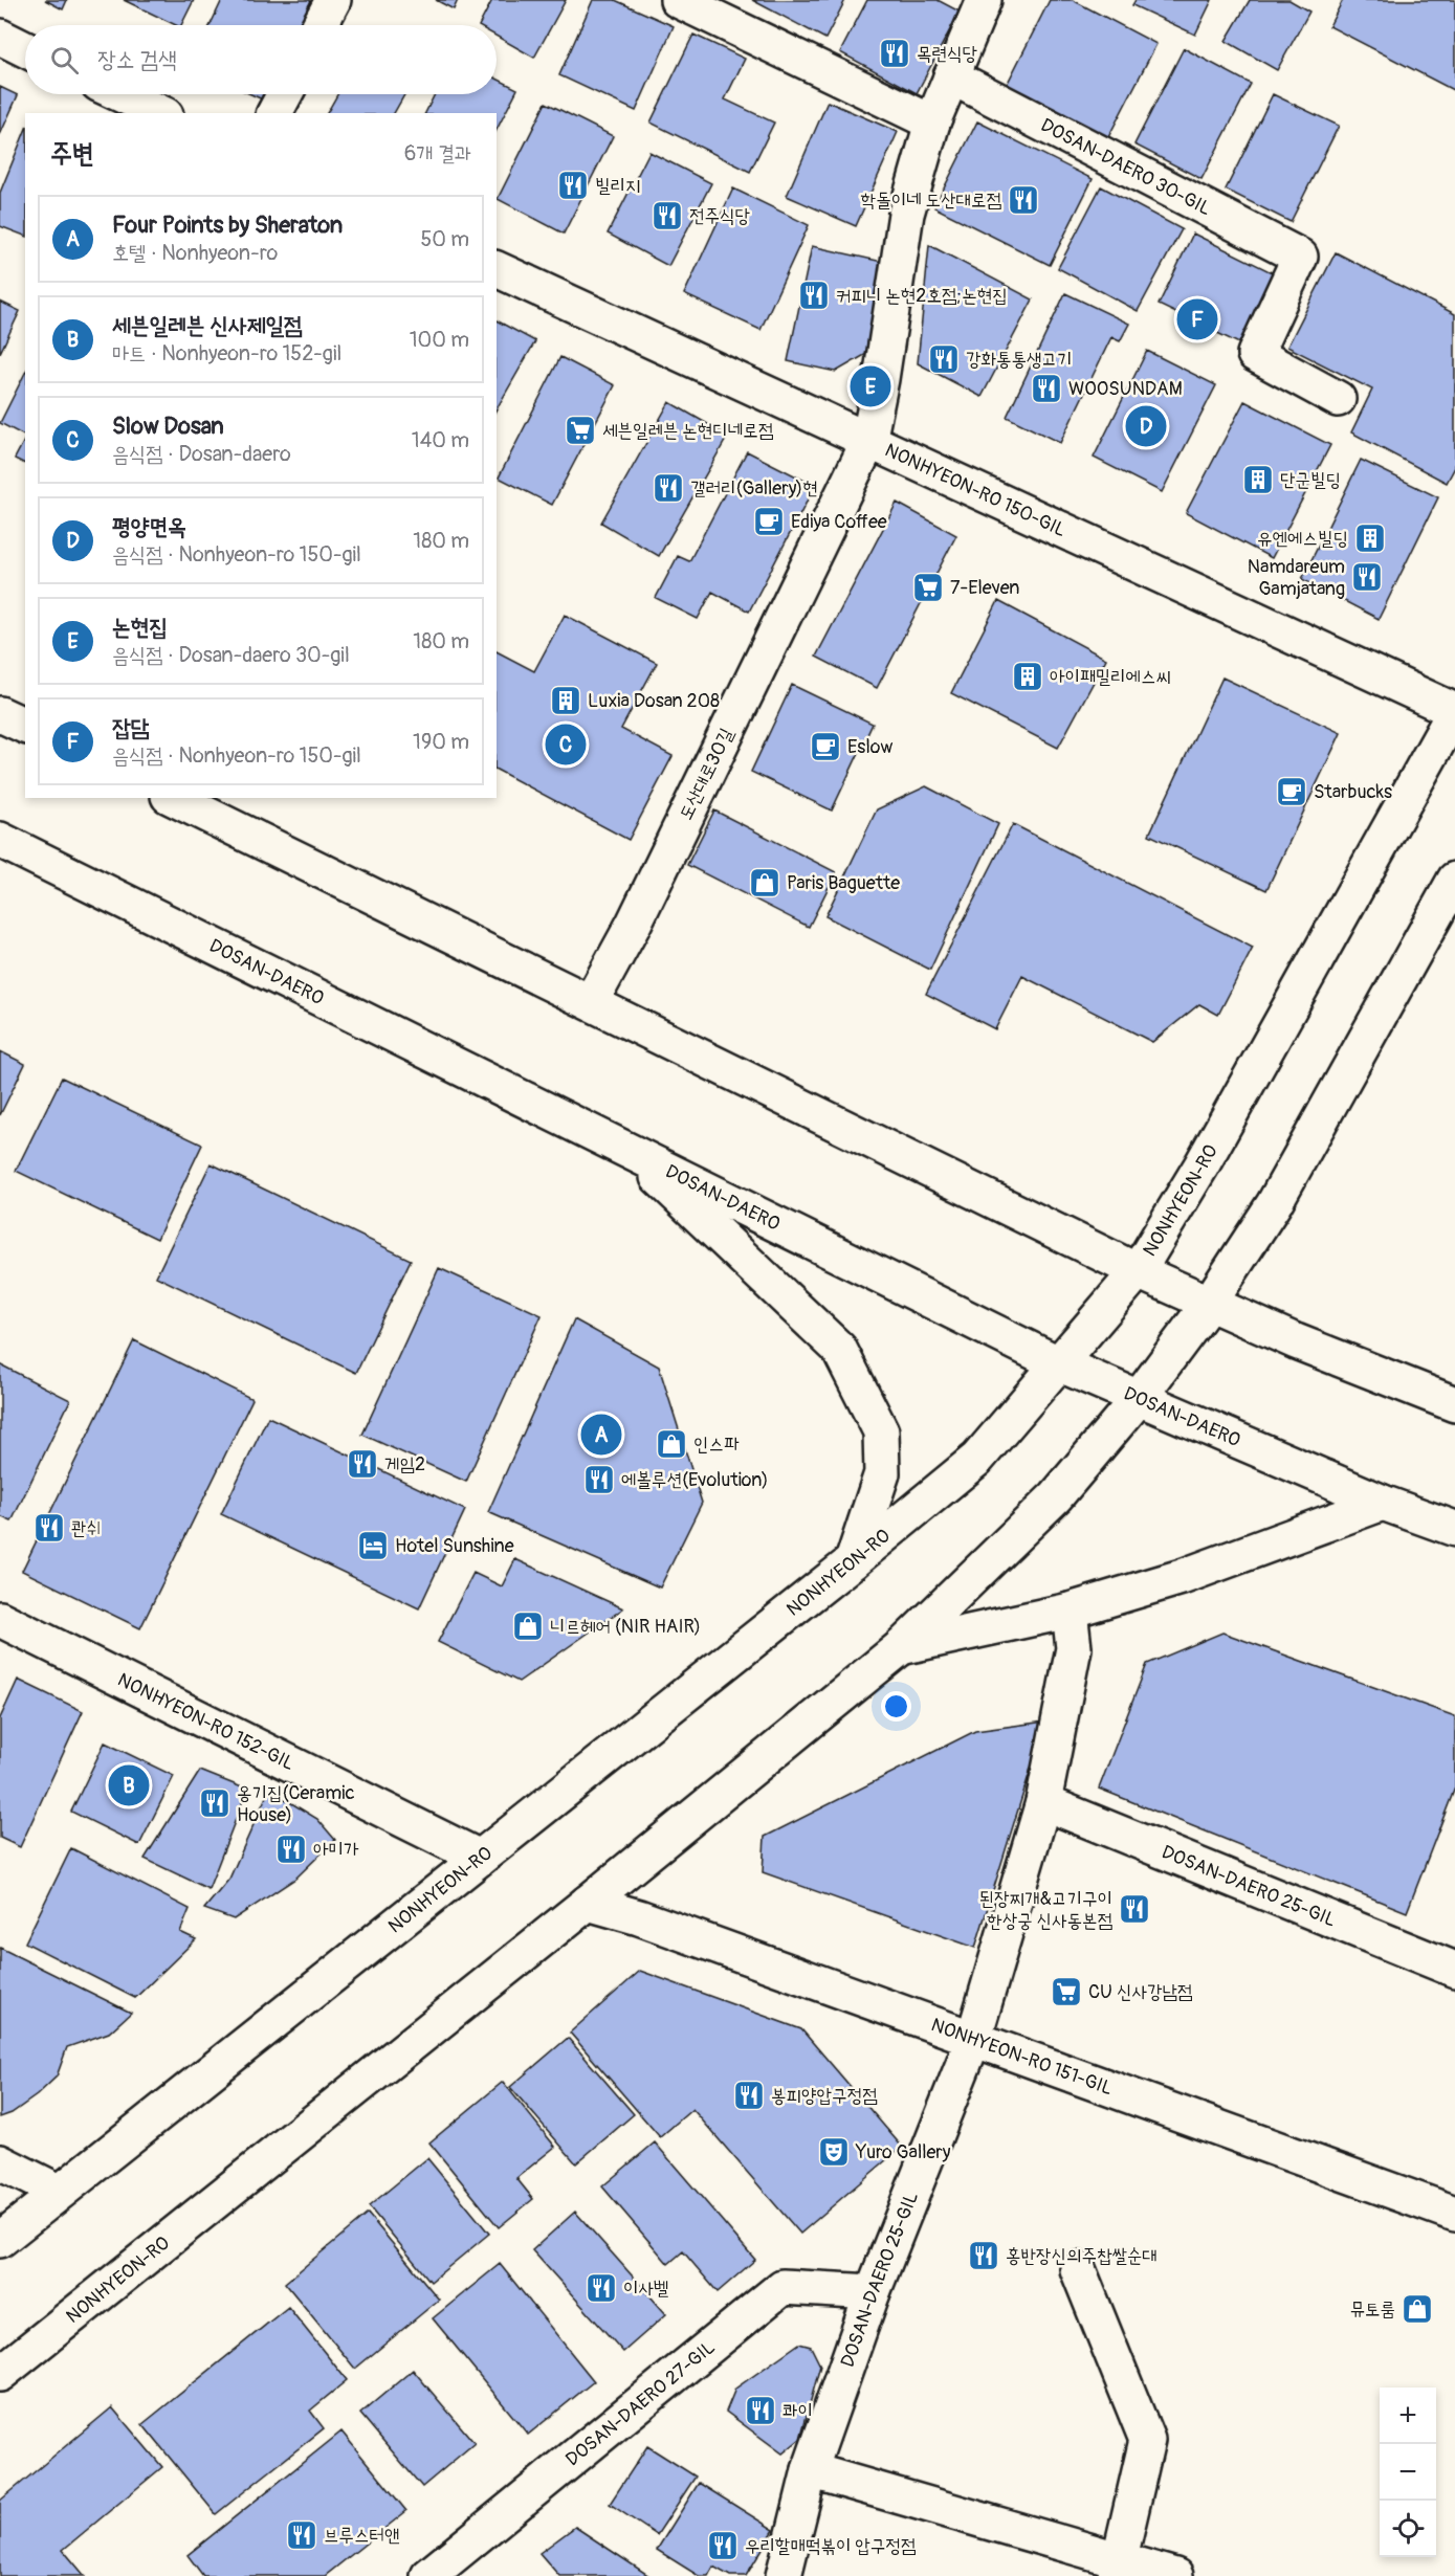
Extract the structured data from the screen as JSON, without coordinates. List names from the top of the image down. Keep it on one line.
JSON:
{"streets":{"main road":["DOSAN-DAERO 30-GIL","NONHYEON-RO 150-GIL","도산대로30길","DOSAN-DAERO","NONHYEON-RO","NONHYEON-RO 152-GIL","DOSAN-DAERO 25-GIL","NONHYEON-RO 151-GIL","DOSAN-DAERO 27-GIL"]},"crossings":[["NONHYEON-RO 150-GIL","도산대로30길"],["NONHYEON-RO 150-GIL","NONHYEON-RO"],["DOSAN-DAERO","NONHYEON-RO"],["NONHYEON-RO","NONHYEON-RO 152-GIL"],["NONHYEON-RO","NONHYEON-RO 151-GIL"],["DOSAN-DAERO 25-GIL","NONHYEON-RO 151-GIL"],["DOSAN-DAERO 25-GIL","DOSAN-DAERO 27-GIL"]],"places":{"restaurant":["목련식당","빌리지","학돌이네 도산대로점","전주식당","커피니 논현2호점;논현집","강화통통생고기","WOOSUNDAM","갤러리(Gallery)현","Namdareum Gamjatang","게임2","에볼루션(Evolution)","콴쉬","옹기집(Ceramic House)","아미가","된장찌개&고기구이 한상궁 신사동본점","봉피양압구정점","홍반장신의주찹쌀순대","이사벨","콰이","브루스터앤","우리할매떡볶이 압구정점"],"supermarket":["세븐일레븐 논현디네로점","7-Eleven","CU 신사강남점"],"building":["단군빌딩","유엔에스빌딩","아이패밀리에스씨","Luxia Dosan 208"],"cafe":["Ediya Coffee","Eslow","Starbucks"],"shop":["Paris Baguette","인스파","니르헤어 (NIR HAIR)","뮤토룸"],"hotel":["Hotel Sunshine"],"theatre":["Yuro Gallery"]},"page":{"search":"장소 검색","heading":["주변","6개 결과"],"list":[{"mark":"A","name":"Four Points by Sheraton","note":"호텔 · Nonhyeon-ro","value":"50 m"},{"mark":"B","name":"세븐일레븐 신사제일점","note":"마트 · Nonhyeon-ro 152-gil","value":"100 m"},{"mark":"C","name":"Slow Dosan","note":"음식점 · Dosan-daero","value":"140 m"},{"mark":"D","name":"평양면옥","note":"음식점 · Nonhyeon-ro 150-gil","value":"180 m"},{"mark":"E","name":"논현집","note":"음식점 · Dosan-daero 30-gil","value":"180 m"},{"mark":"F","name":"잡담","note":"음식점 · Nonhyeon-ro 150-gil","value":"190 m"}],"pins":["F","E","D","C","A","B"],"map_buttons":["+","−"]}}
